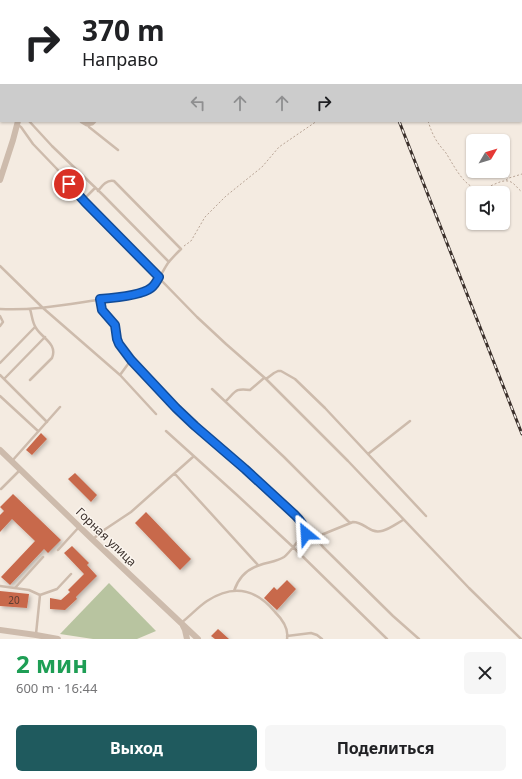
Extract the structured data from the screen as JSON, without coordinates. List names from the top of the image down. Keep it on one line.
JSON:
{"streets":{"street":["Горная улица"]},"house_numbers":["20"],"north":"top right","page":{"turn":["370 m","Направо"],"heading":["2 мин","600 m · 16:44"],"buttons":["Выход","Поделиться"]}}
